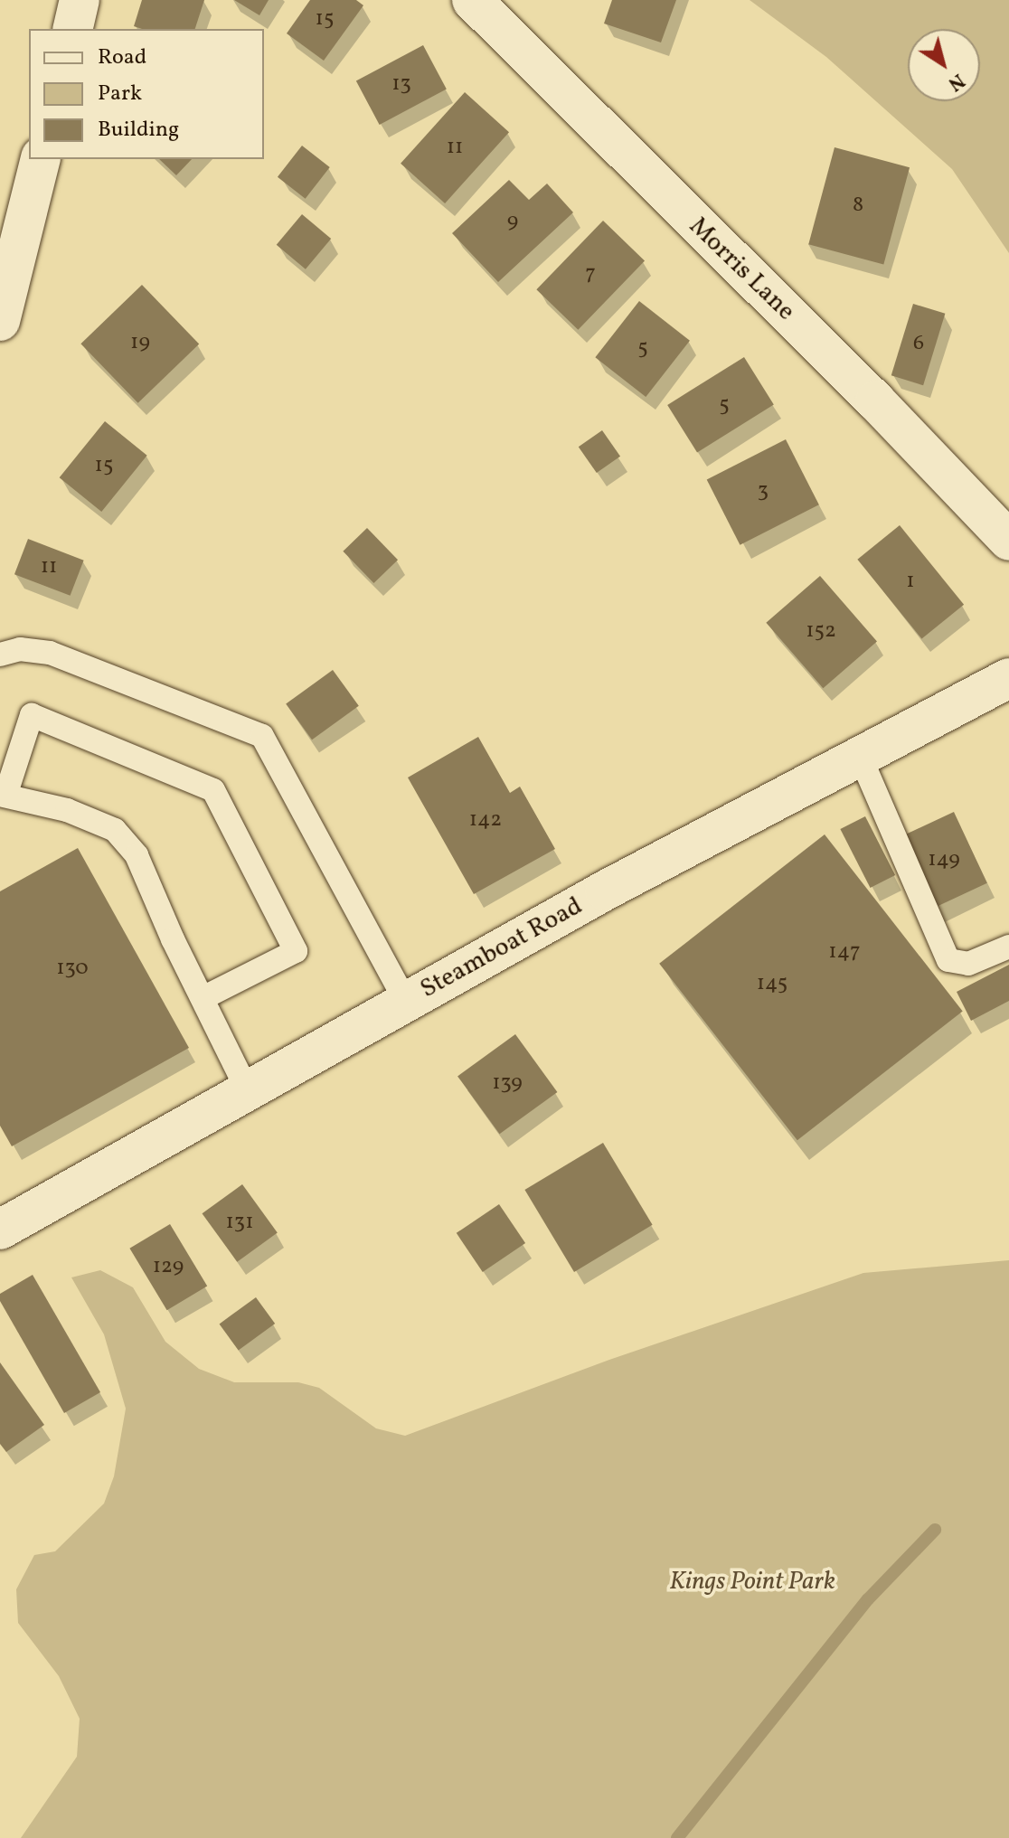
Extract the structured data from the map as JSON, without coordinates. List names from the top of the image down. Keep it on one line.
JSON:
{"streets":{"street":["Morris Lane","Steamboat Road"]},"parks":["Kings Point Park"],"house_numbers":["15","13","11","8","9","7","19","6","5","5","15","3","11","1","152","142","149","147","130","145","139","131","129"],"legend":["Road","Park","Building"],"north":"bottom right"}
